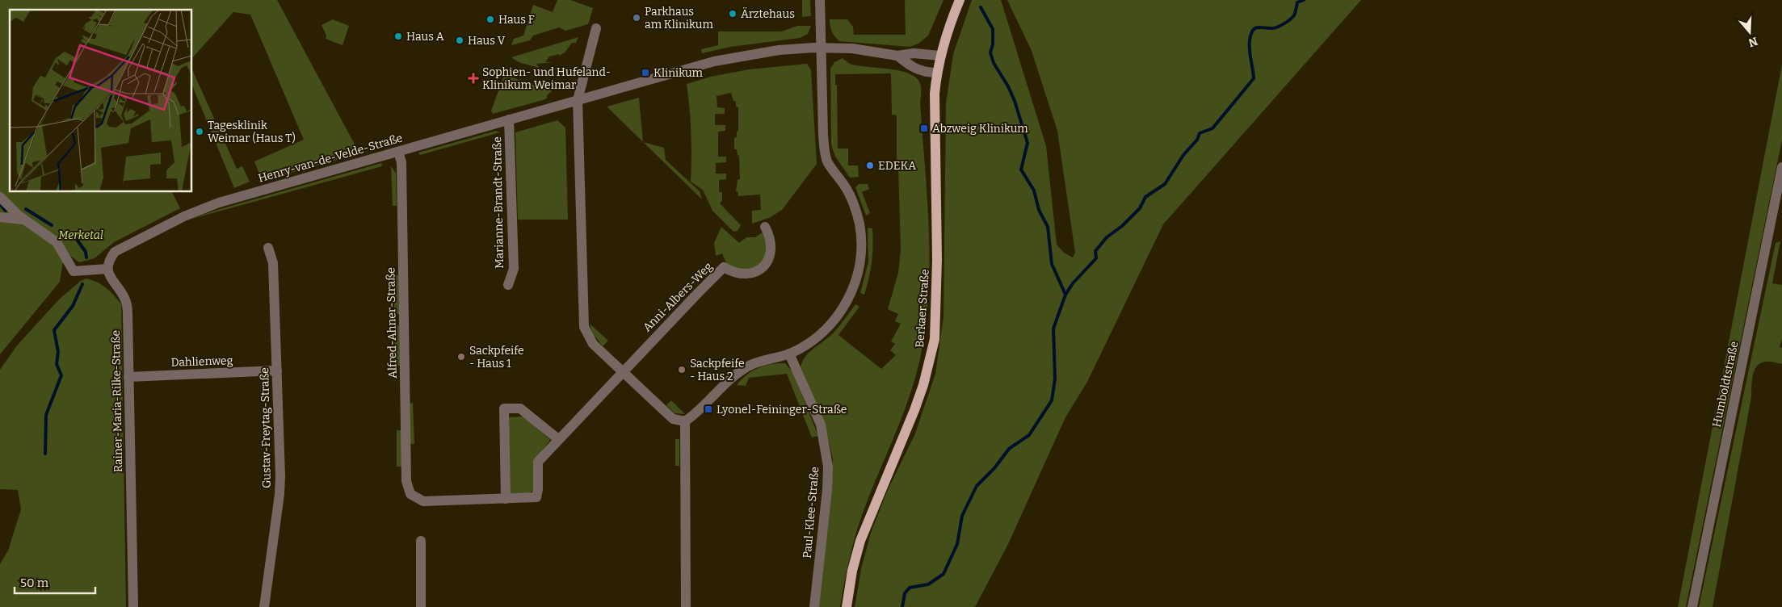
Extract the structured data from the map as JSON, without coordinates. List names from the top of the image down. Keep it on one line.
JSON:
{"streets":{"main road":["Berkaer Straße"],"street":["Henry-van-de-Velde-Straße","Marianne-Brandt-Straße","Anni-Albers-Weg","Alfred-Ahner-Straße","Dahlienweg","Humboldtstraße","Rainer-Maria-Rilke-Straße","Gustav-Freytag-Straße","Paul-Klee-Straße"]},"crossings":[["Henry-van-de-Velde-Straße","Marianne-Brandt-Straße"],["Henry-van-de-Velde-Straße","Berkaer Straße"],["Henry-van-de-Velde-Straße","Alfred-Ahner-Straße"],["Henry-van-de-Velde-Straße","Rainer-Maria-Rilke-Straße"],["Dahlienweg","Rainer-Maria-Rilke-Straße"],["Dahlienweg","Gustav-Freytag-Straße"]],"parks":["Merketal"],"places":{"other":["Ärztehaus","Parkhaus am Klinikum","Haus F","Haus A","Haus V","Tagesklinik Weimar (Haus T)","EDEKA","Sackpfeife - Haus 1","Sackpfeife - Haus 2"],"transit":["Klinikum","Abzweig Klinikum","Lyonel-Feininger-Straße"],"health":["Sophien- und Hufeland- Klinikum Weimar"]},"scale_bar":"50 m","north":"bottom"}
